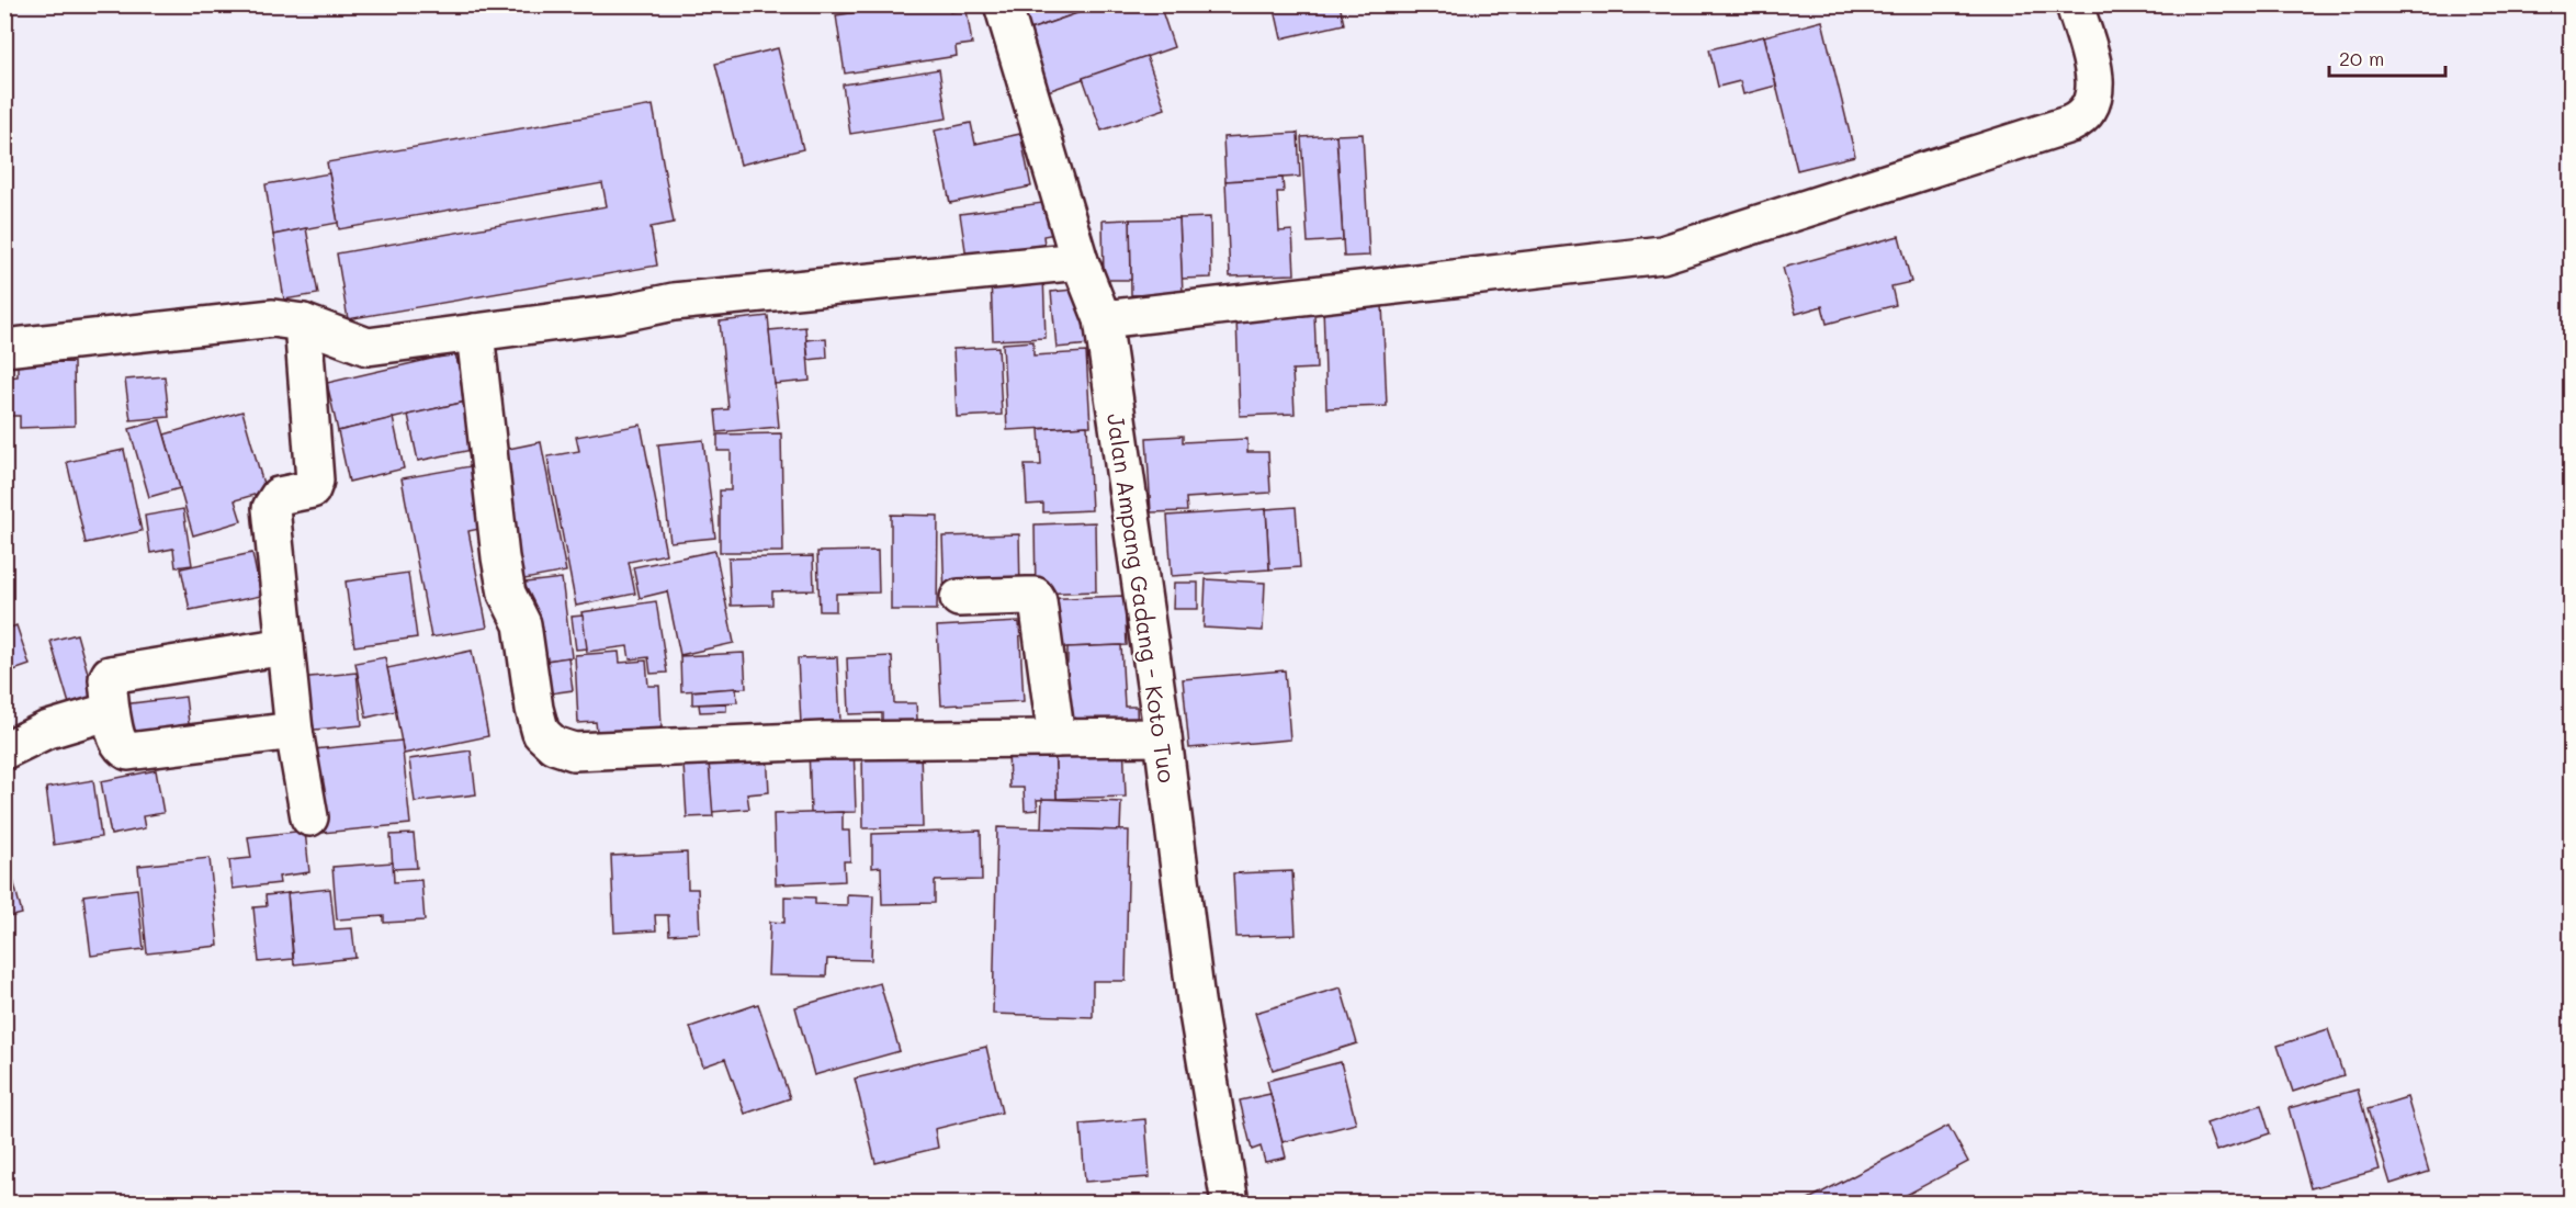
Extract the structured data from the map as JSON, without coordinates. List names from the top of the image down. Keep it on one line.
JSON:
{"streets":{"street":["Jalan Ampang Gadang - Koto Tuo"]},"scale_bar":"20 m"}
